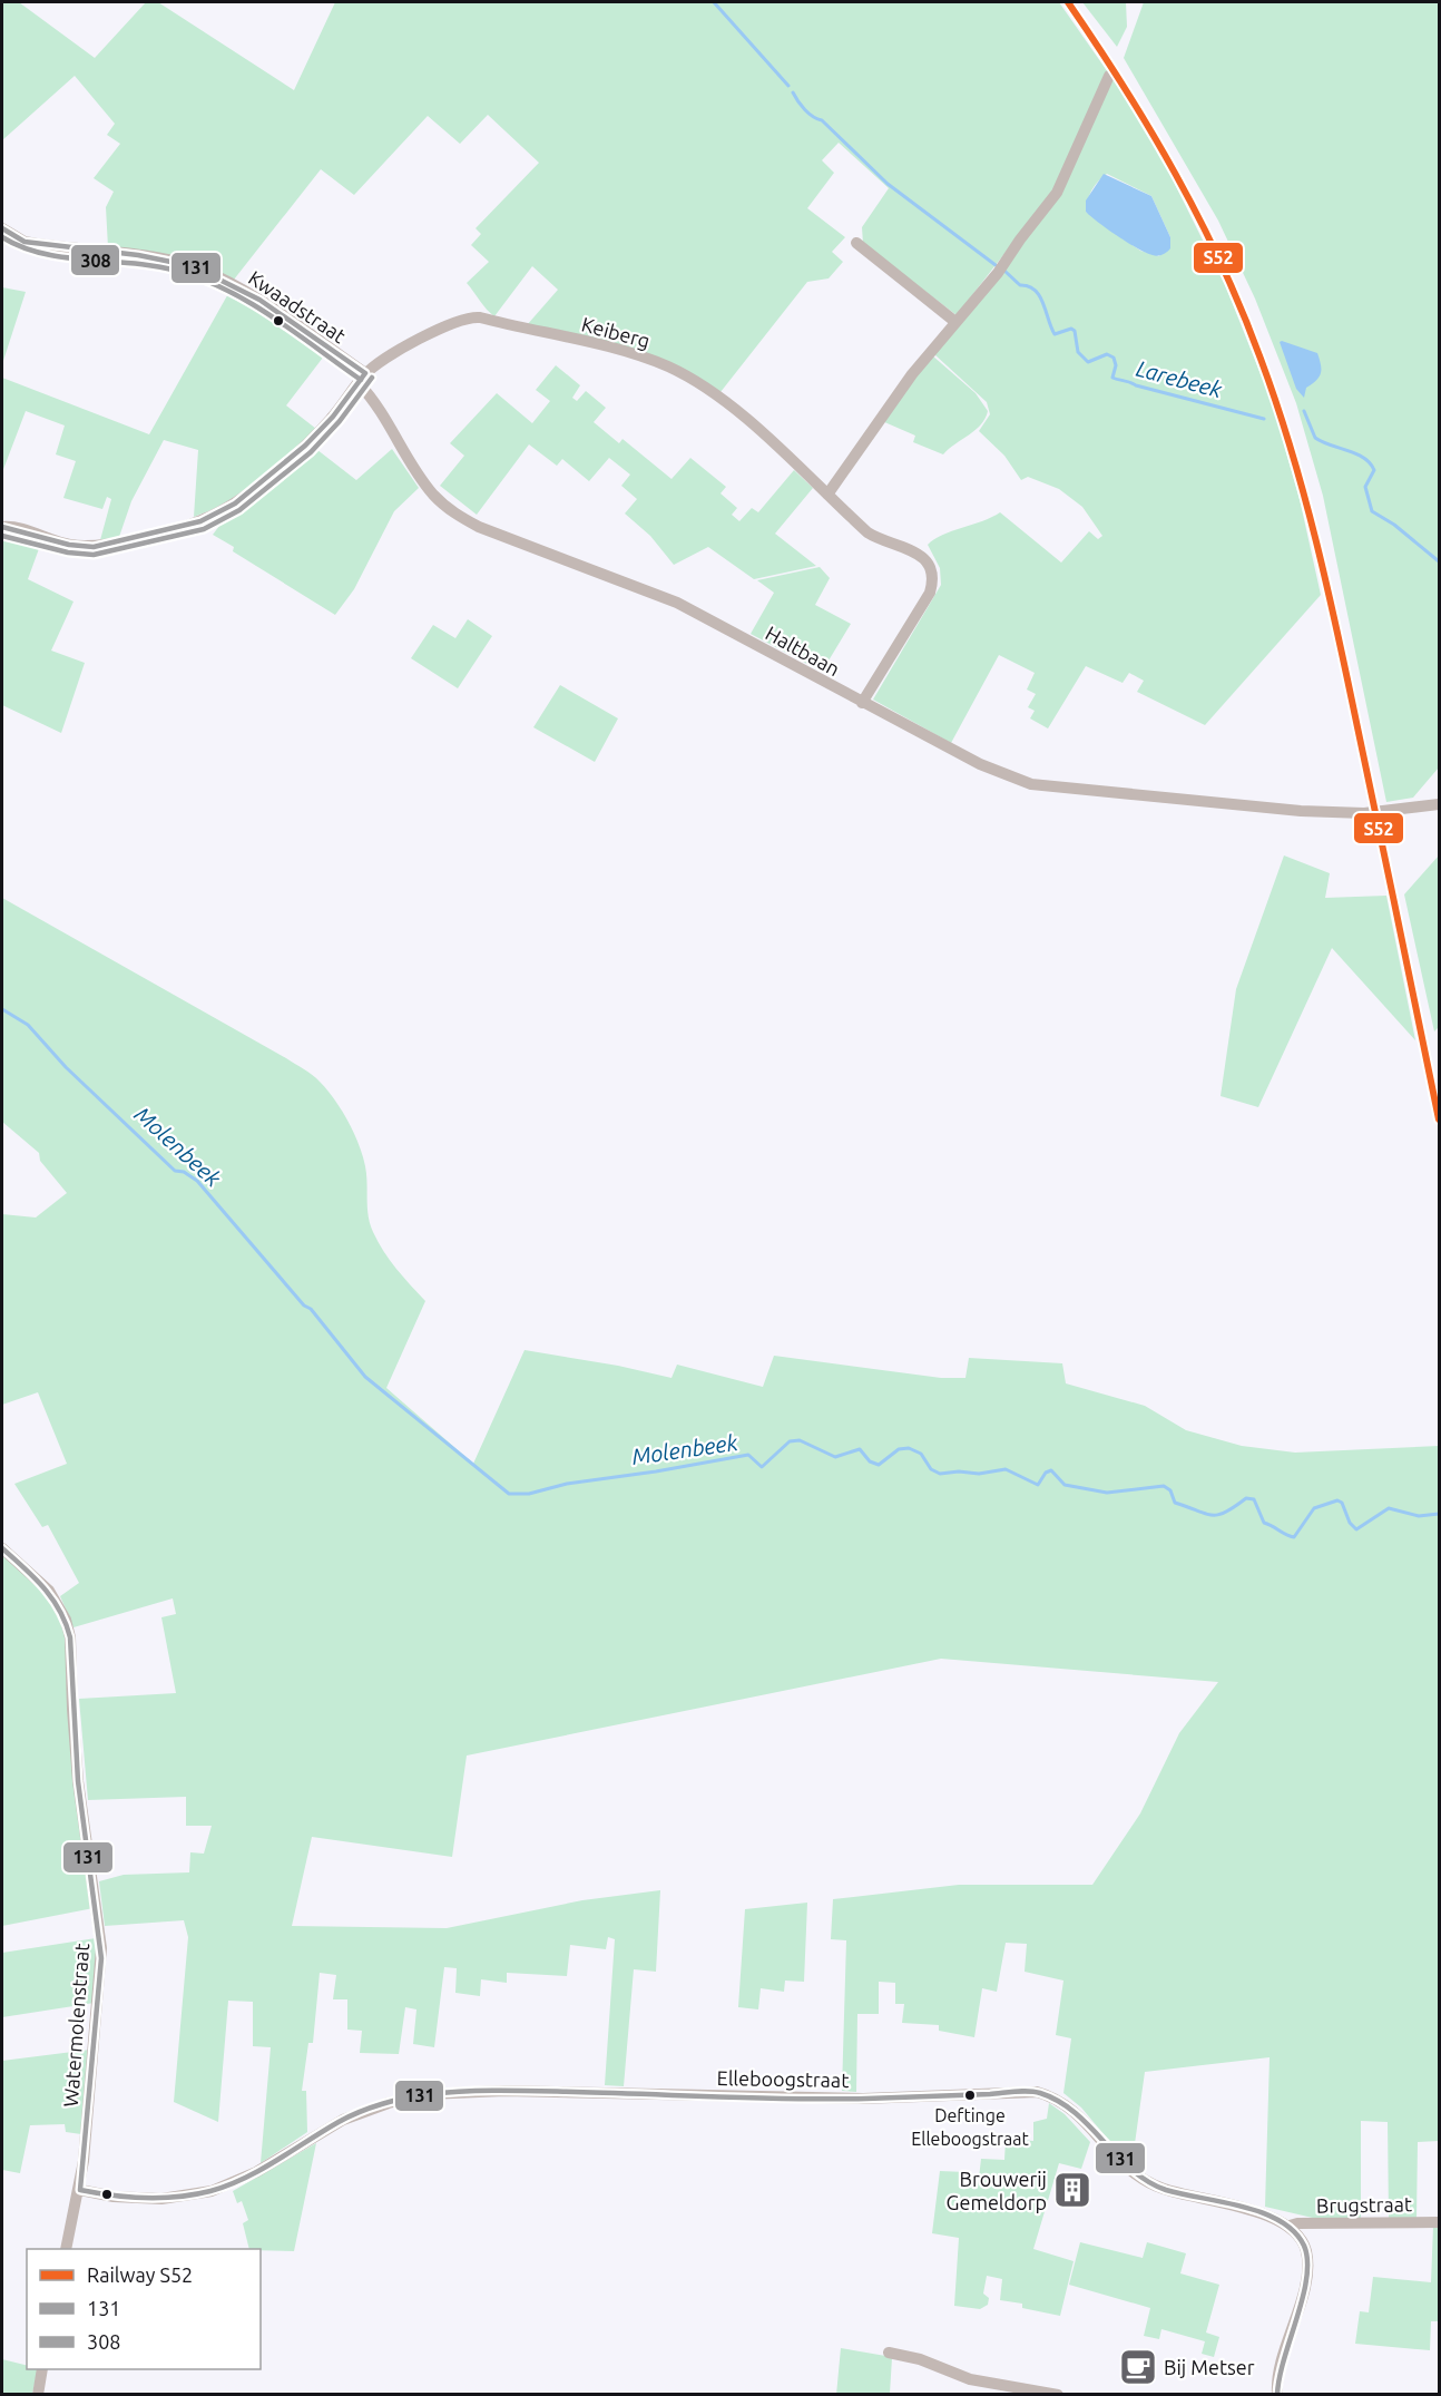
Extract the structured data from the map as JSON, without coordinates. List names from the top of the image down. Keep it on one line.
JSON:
{"streets":{"street":["Kwaadstraat","Keiberg","Haltbaan","Watermolenstraat","Elleboogstraat","Brugstraat"]},"crossings":[["Kwaadstraat","Keiberg"],["Kwaadstraat","Haltbaan"],["Keiberg","Haltbaan"],["Watermolenstraat","Elleboogstraat"],["Elleboogstraat","Brugstraat"]],"water":["Larebeek","Molenbeek"],"places":{"other":["Deftinge Elleboogstraat"],"building":["Brouwerij Gemeldorp"],"cafe":["Bij Metser"]},"lines":["rail line S52","transit line 131","transit line 308"],"legend":["Railway S52","131","308"]}
